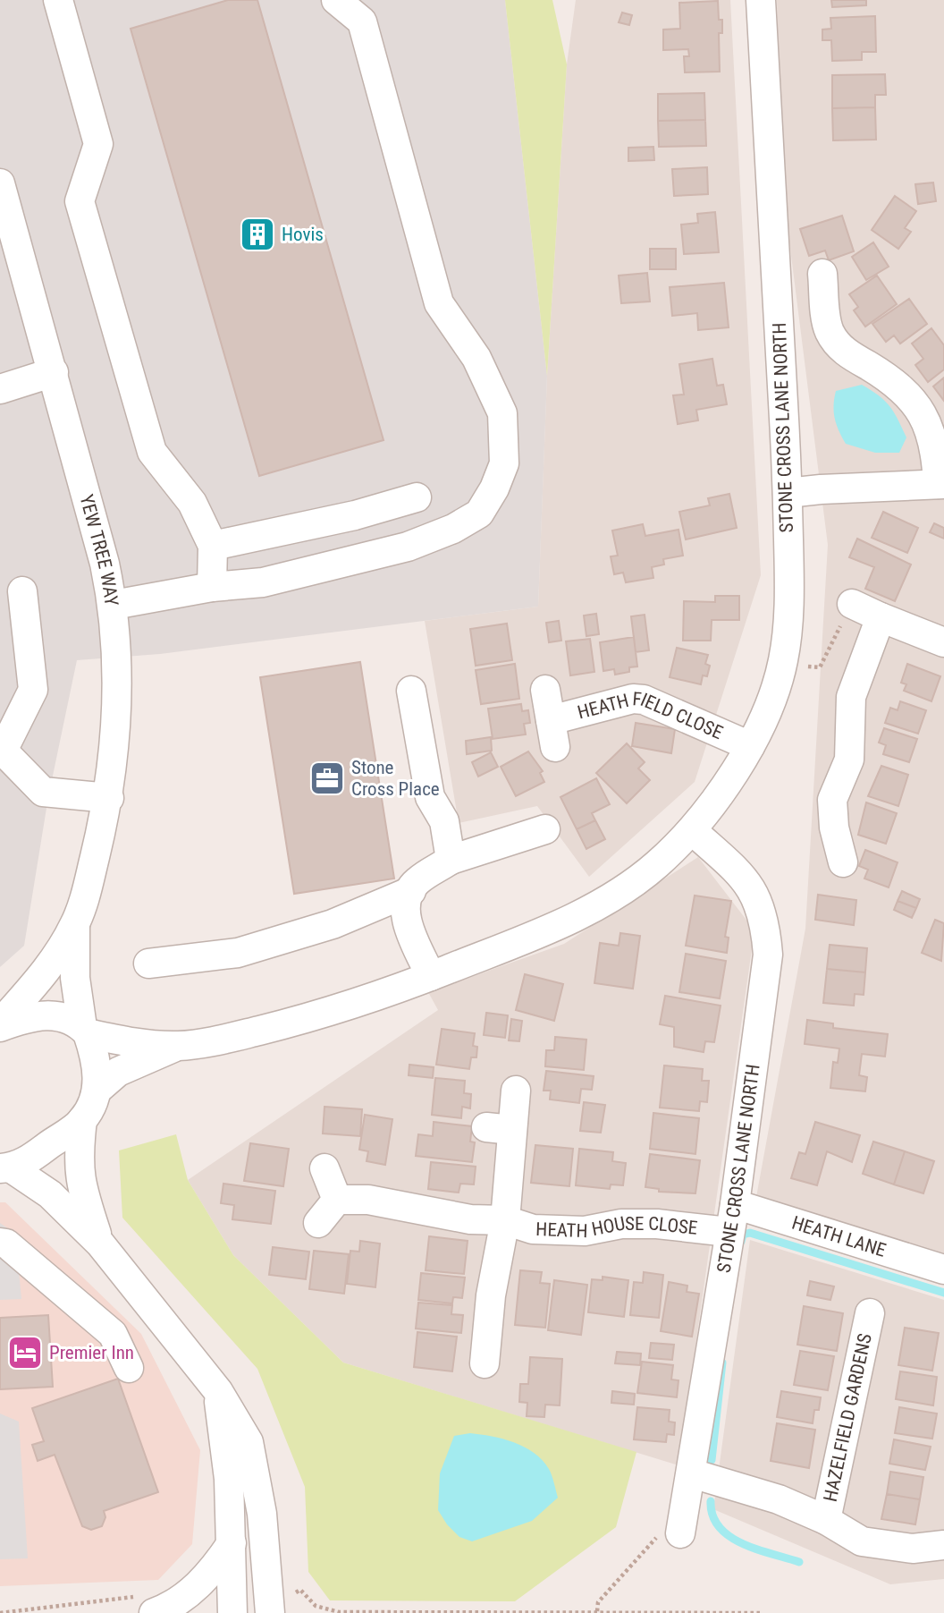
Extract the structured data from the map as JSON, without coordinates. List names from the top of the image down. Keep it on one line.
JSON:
{"streets":{"street":["STONE CROSS LANE NORTH","YEW TREE WAY","HEATH FIELD CLOSE","HEATH HOUSE CLOSE","HEATH LANE","HAZELFIELD GARDENS"]},"crossings":[["STONE CROSS LANE NORTH","YEW TREE WAY"],["STONE CROSS LANE NORTH","HEATH FIELD CLOSE"],["STONE CROSS LANE NORTH","HEATH HOUSE CLOSE"],["STONE CROSS LANE NORTH","HEATH LANE"],["STONE CROSS LANE NORTH","HAZELFIELD GARDENS"]],"places":{"building":["Hovis"],"office":["Stone Cross Place"],"hotel":["Premier Inn"]}}
